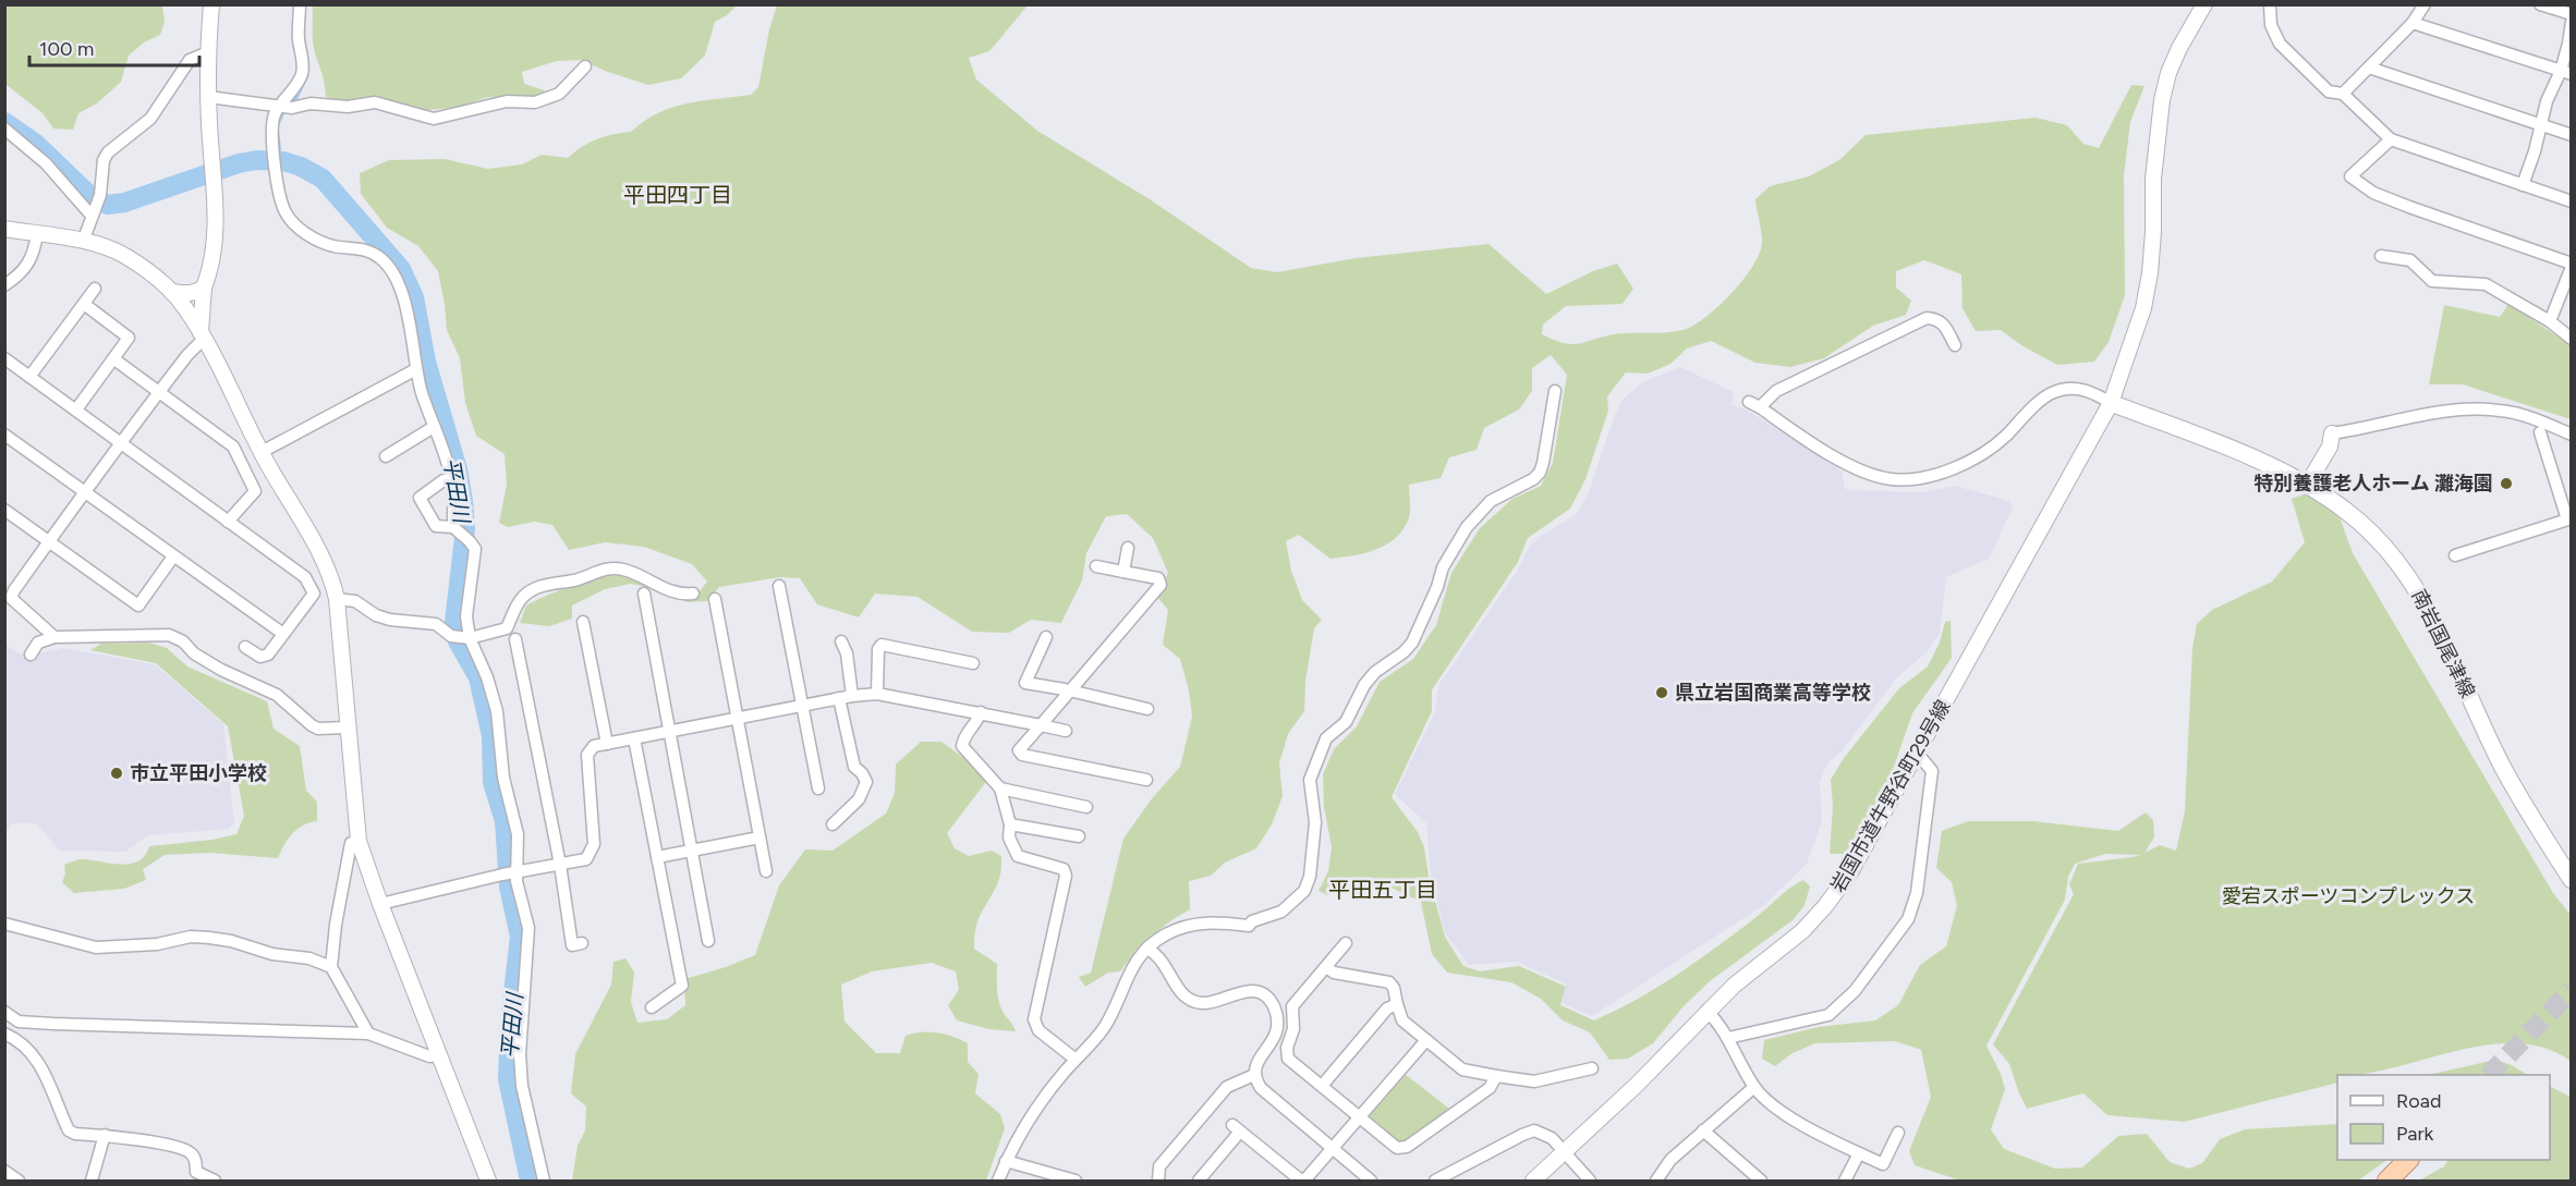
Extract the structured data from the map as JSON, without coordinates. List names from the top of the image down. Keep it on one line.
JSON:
{"streets":{"main road":["南岩国尾津線"],"street":["岩国市道牛野谷町29号線"]},"crossings":[["南岩国尾津線","岩国市道牛野谷町29号線"]],"districts":["平田四丁目","平田五丁目"],"water":["平田川"],"parks":["愛宕スポーツコンプレックス"],"places":["特別養護老人ホーム 灘海園","県立岩国商業高等学校","市立平田小学校"],"legend":["Road","Park"],"scale_bar":"100 m"}
